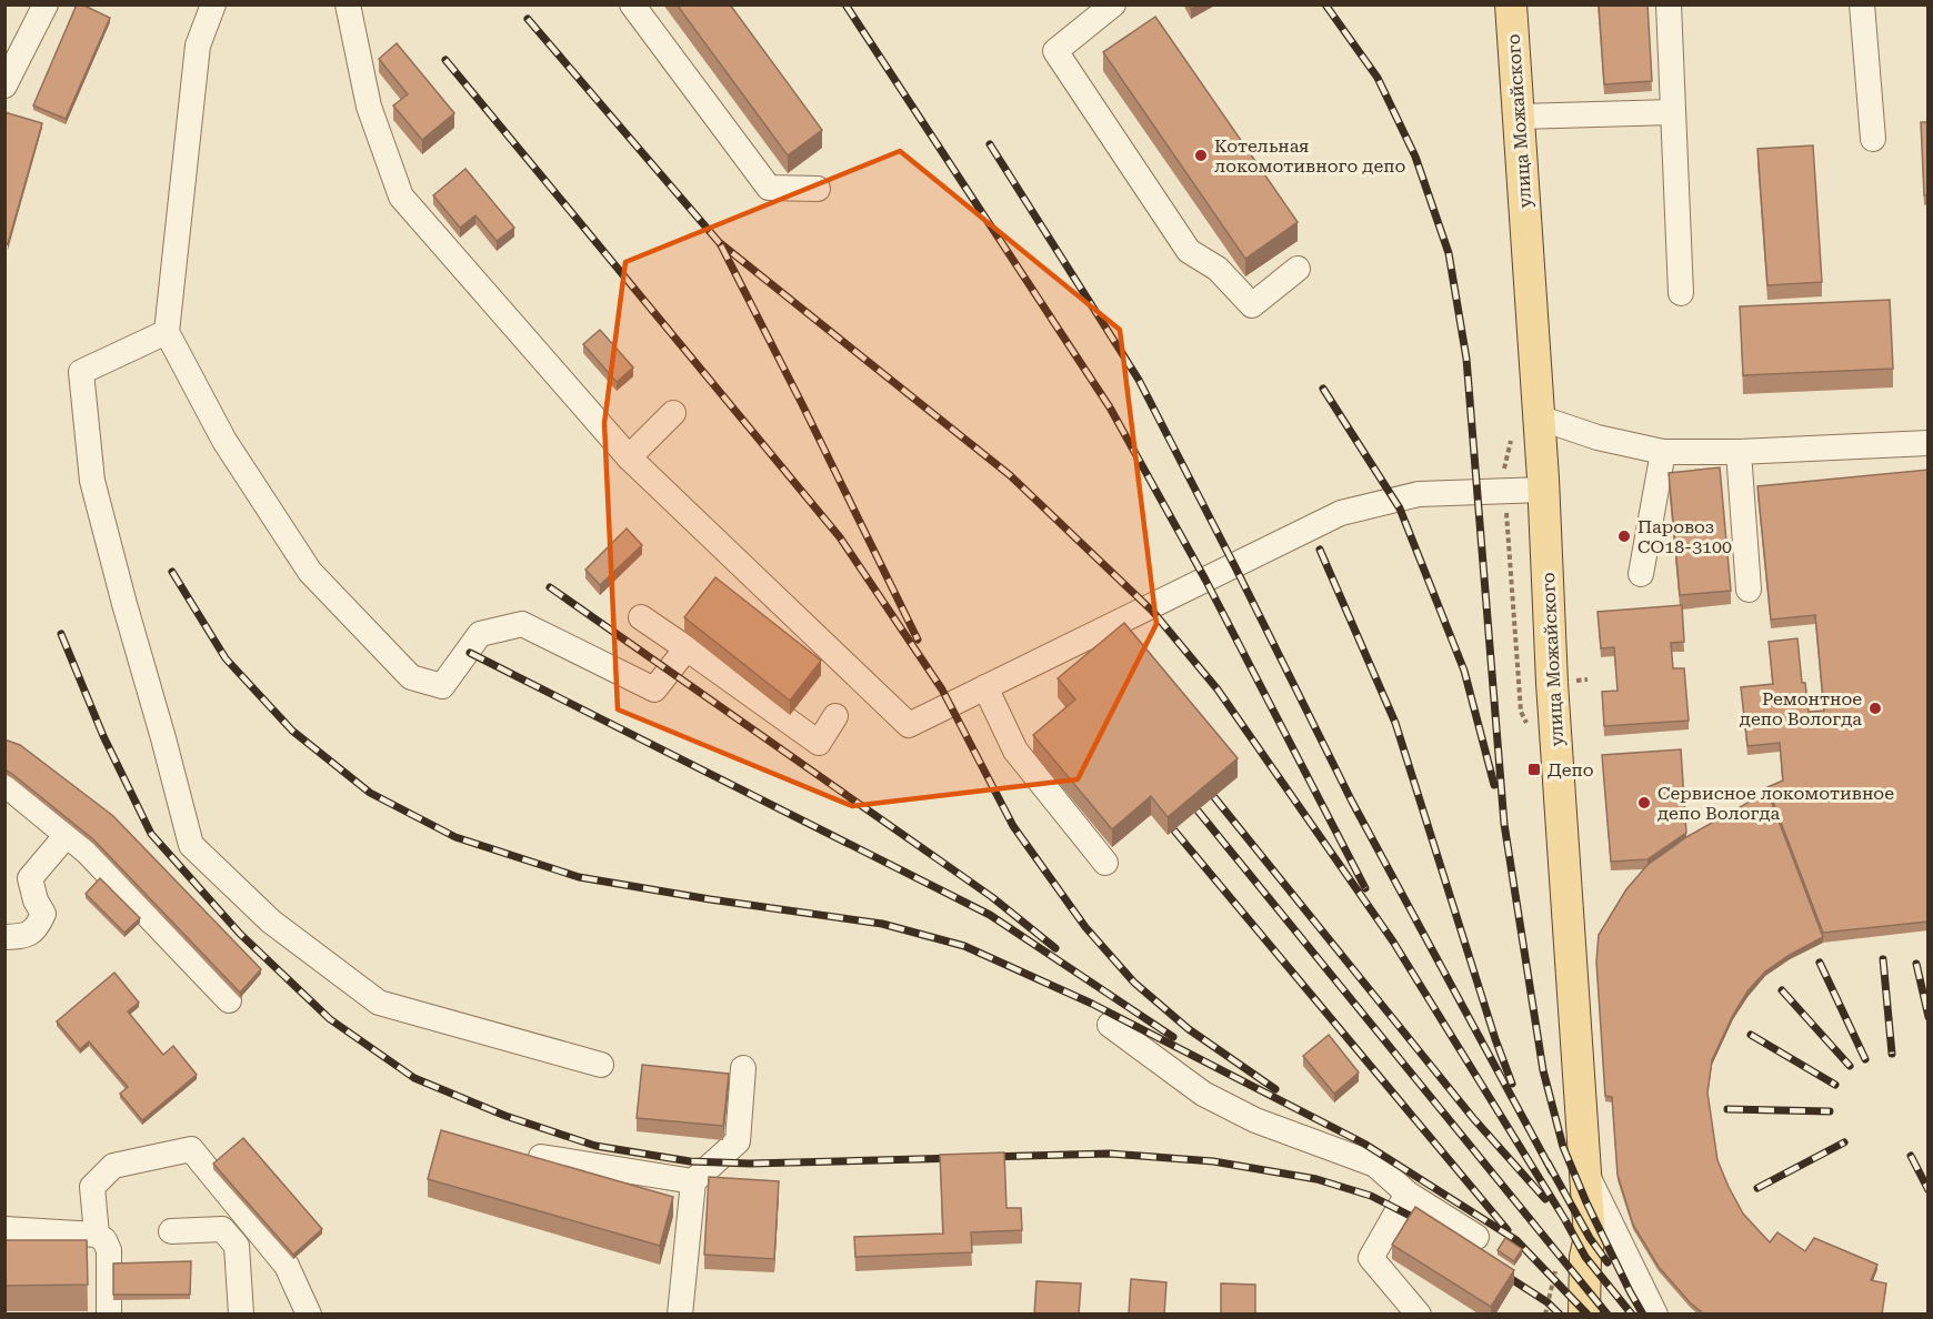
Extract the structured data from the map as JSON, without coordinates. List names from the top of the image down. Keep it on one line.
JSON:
{"streets":{"main road":["улица Можайского"]},"places":{"other":["Котельная локомотивного депо","Паровоз СО18-3100","Ремонтное депо Вологда","Сервисное локомотивное депо Вологда"],"transit":["Депо"]}}
